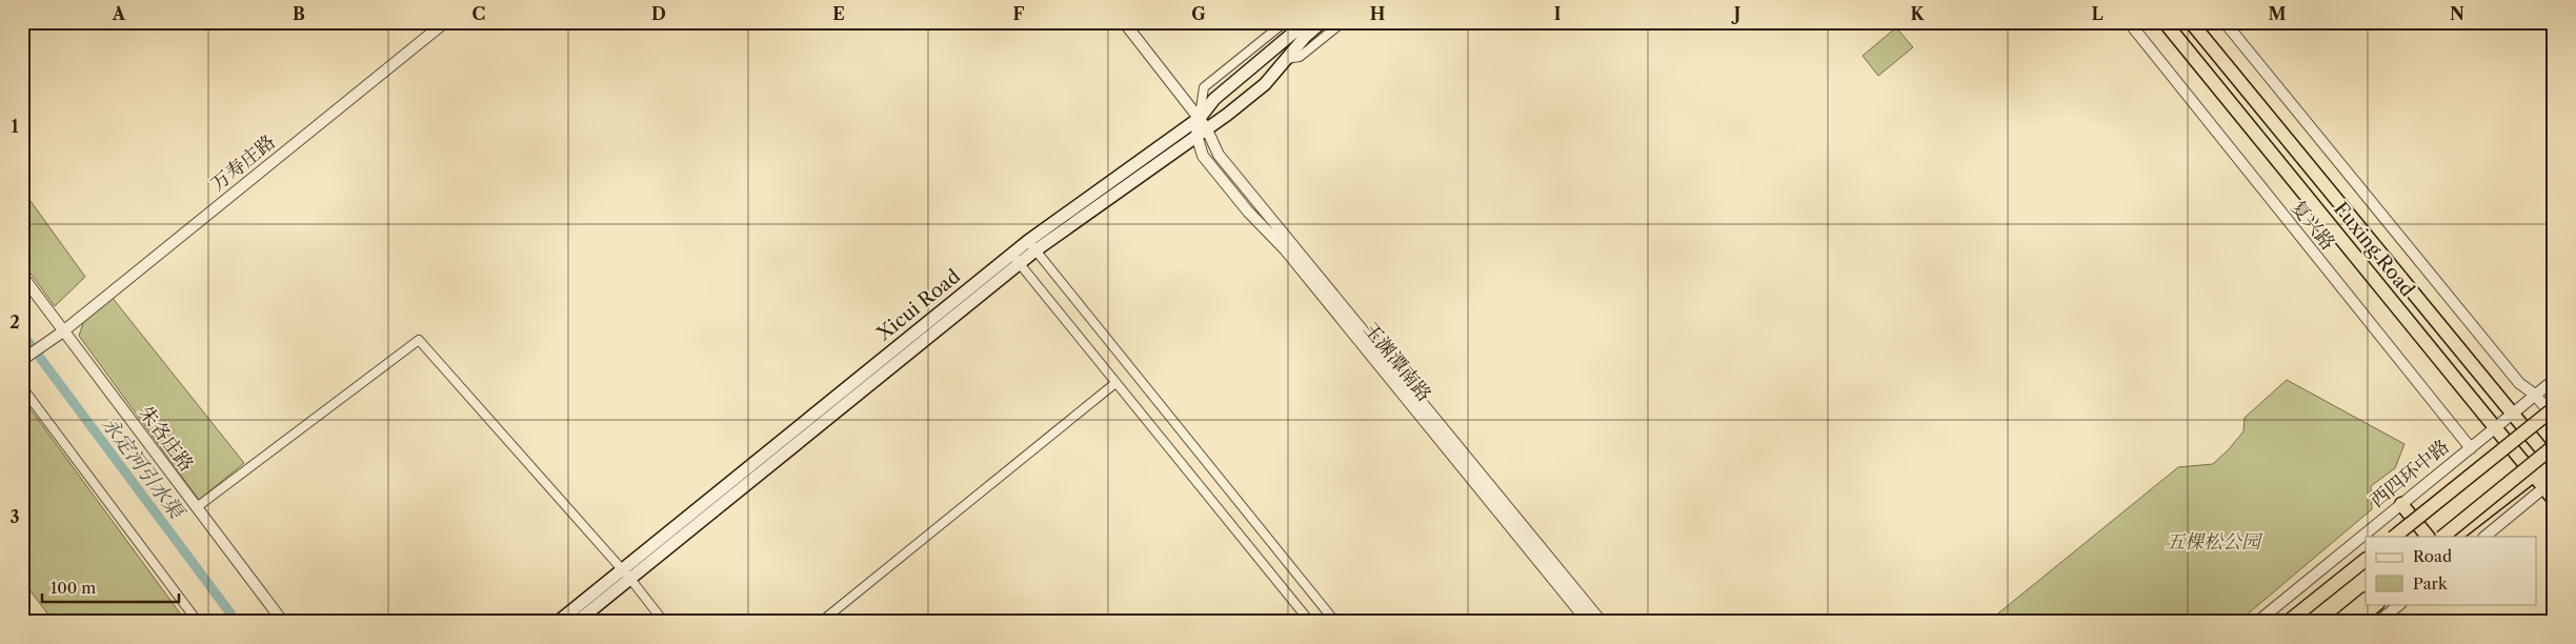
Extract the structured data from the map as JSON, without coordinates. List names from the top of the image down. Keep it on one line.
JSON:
{"streets":{"highway":["Fuxing Road"],"main road":["Xicui Road"],"street":["万寿庄路","复兴路","玉渊潭南路","朱各庄路","西四环中路"]},"crossings":[["万寿庄路","朱各庄路"],["复兴路","西四环中路"],["Fuxing Road","西四环中路"],["Xicui Road","玉渊潭南路"]],"water":["永定河引水渠"],"parks":["五棵松公园"],"legend":["Road","Park"],"scale_bar":"100 m","grid":{"columns":["A","B","C","D","E","F","G","H","I","J","K","L","M","N"],"rows":["1","2","3"]}}
